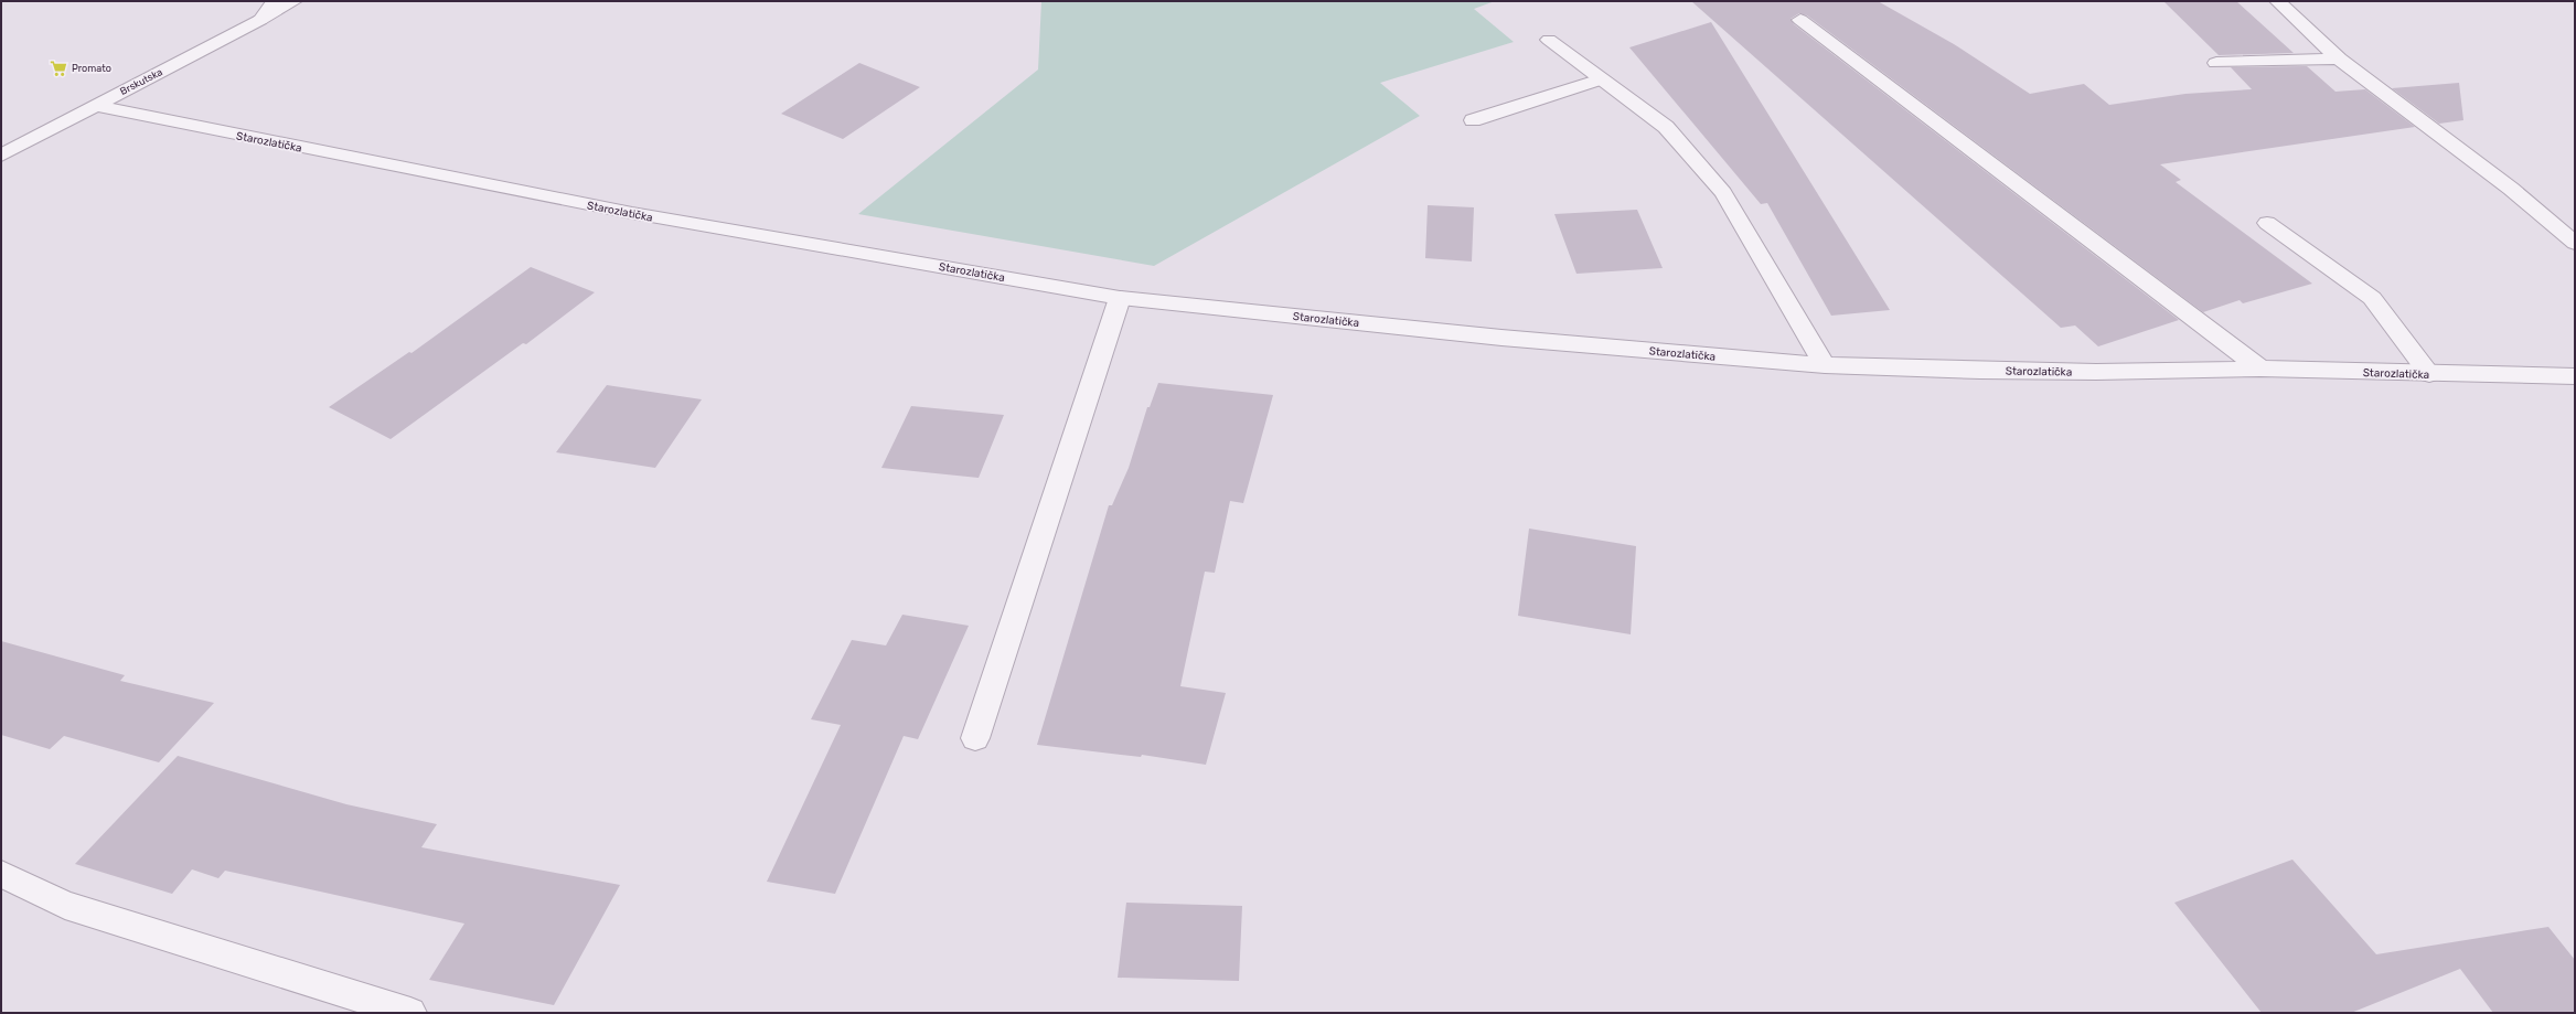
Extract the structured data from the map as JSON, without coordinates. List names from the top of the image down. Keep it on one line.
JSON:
{"streets":{"street":["Brskutska","Starozlatička"]},"crossings":[["Brskutska","Starozlatička"]],"places":{"supermarket":["Promato"]}}
